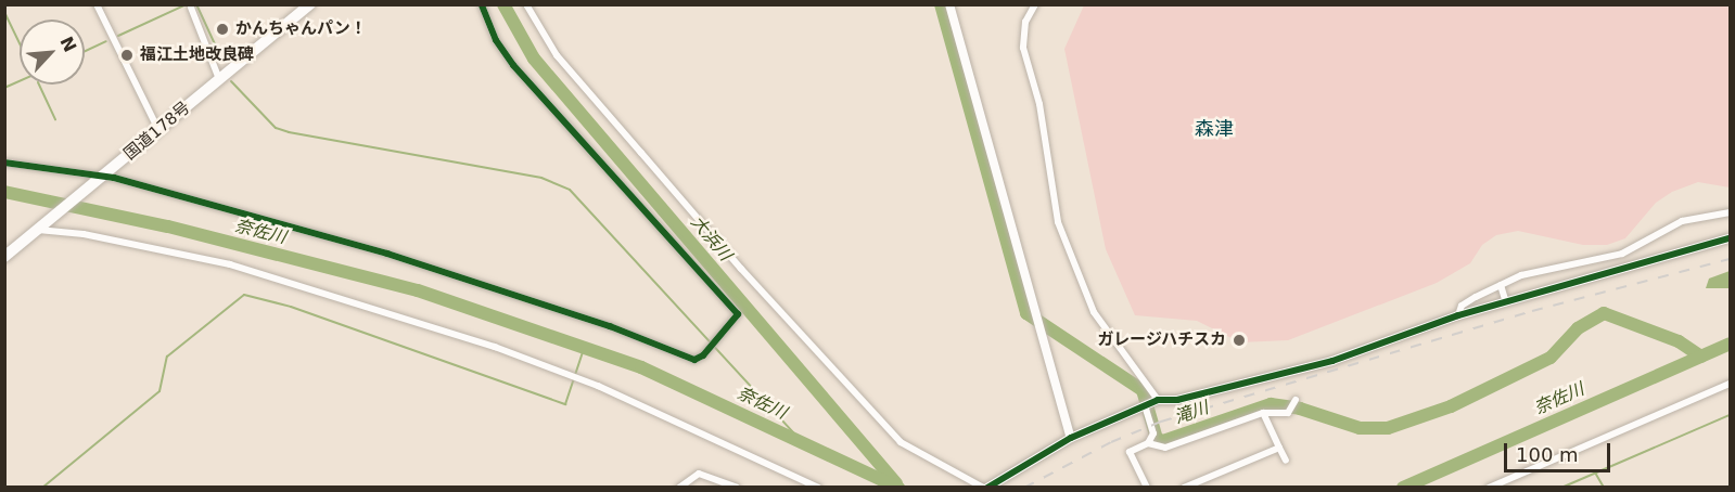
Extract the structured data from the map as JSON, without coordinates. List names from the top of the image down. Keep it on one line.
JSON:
{"streets":{"highway":["国道178号"]},"districts":["森津"],"water":["奈佐川","大浜川","滝川"],"places":["かんちゃんパン！","福江土地改良碑","ガレージハチスカ"],"scale_bar":"100 m","north":"top right"}
